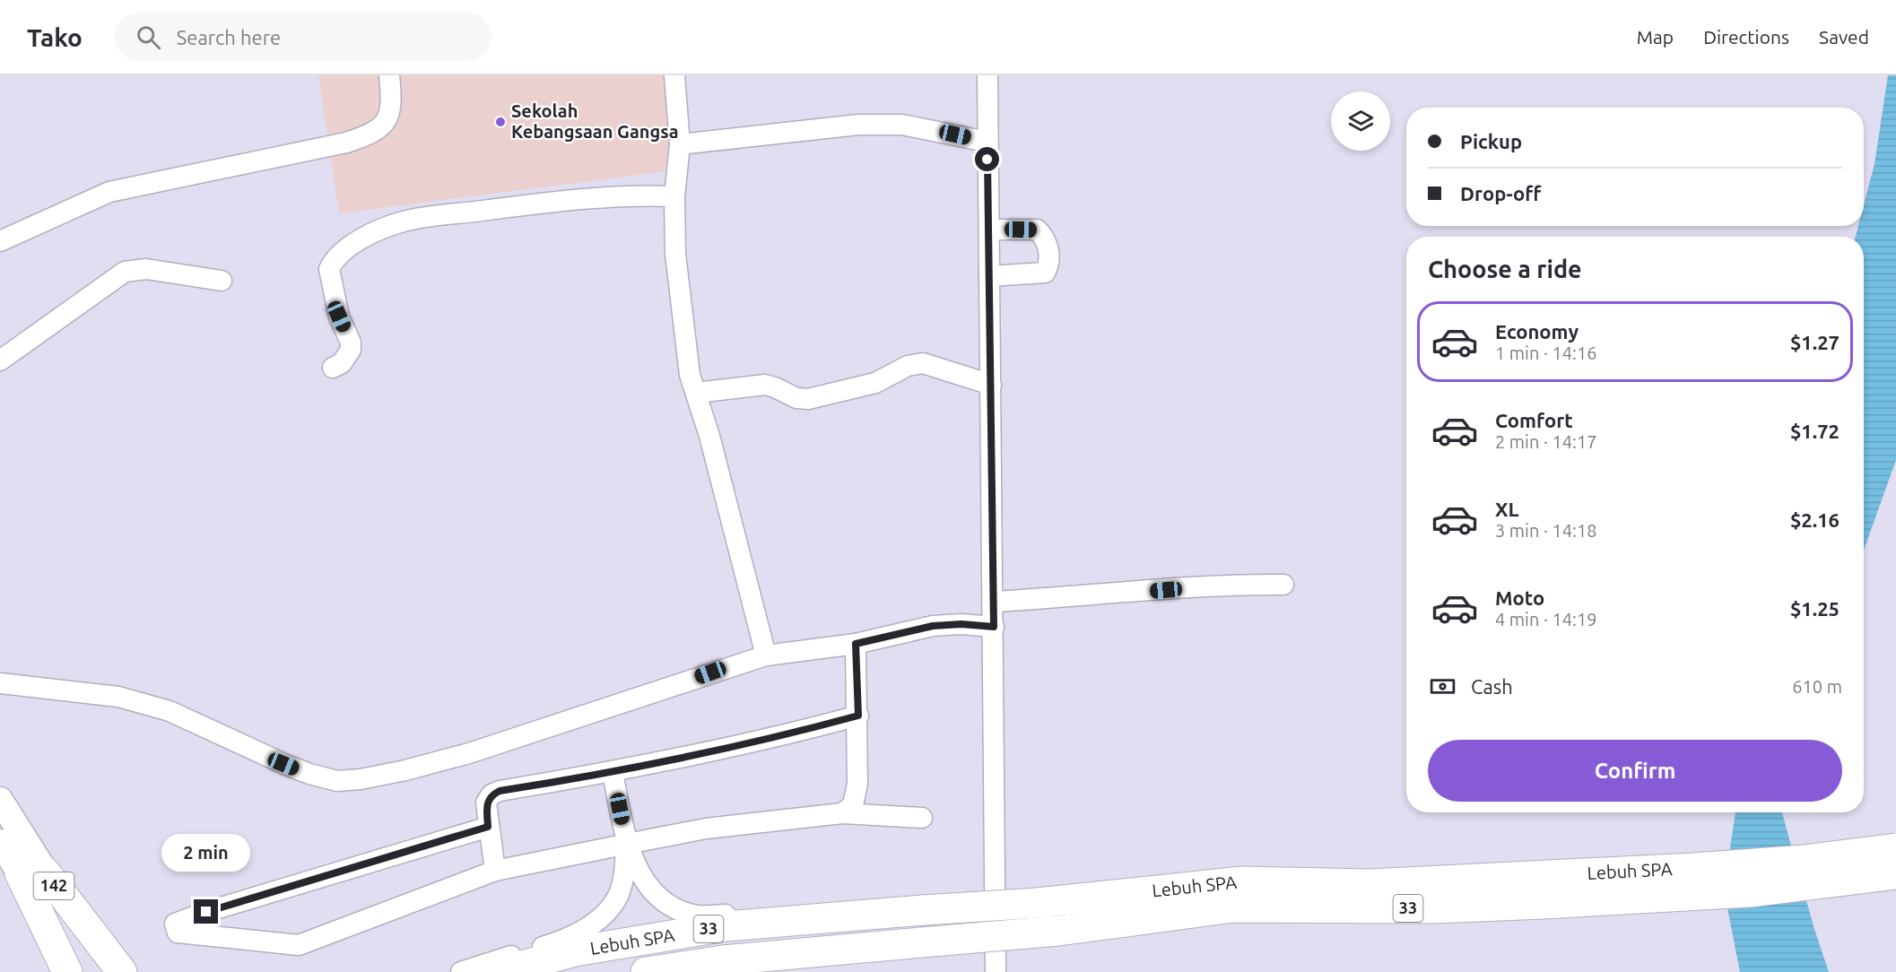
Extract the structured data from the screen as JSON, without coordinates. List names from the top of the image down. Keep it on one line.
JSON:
{"streets":{"highway":["Lebuh SPA","33"],"main road":["142"]},"places":["Sekolah Kebangsaan Gangsa"],"page":{"header":"Tako","search":"Search here","nav":["Map","Directions","Saved"],"banner":["Pickup","Drop-off"],"heading":"Choose a ride","list":[{"name":"Economy","note":"1 min · 14:16","value":"$1.27"},{"name":"Comfort","note":"2 min · 14:17","value":"$1.72"},{"name":"XL","note":"3 min · 14:18","value":"$2.16"},{"name":"Moto","note":"4 min · 14:19","value":"$1.25"}],"pay":["Cash","610 m"],"buttons":"Confirm","bubble":"2 min"}}
